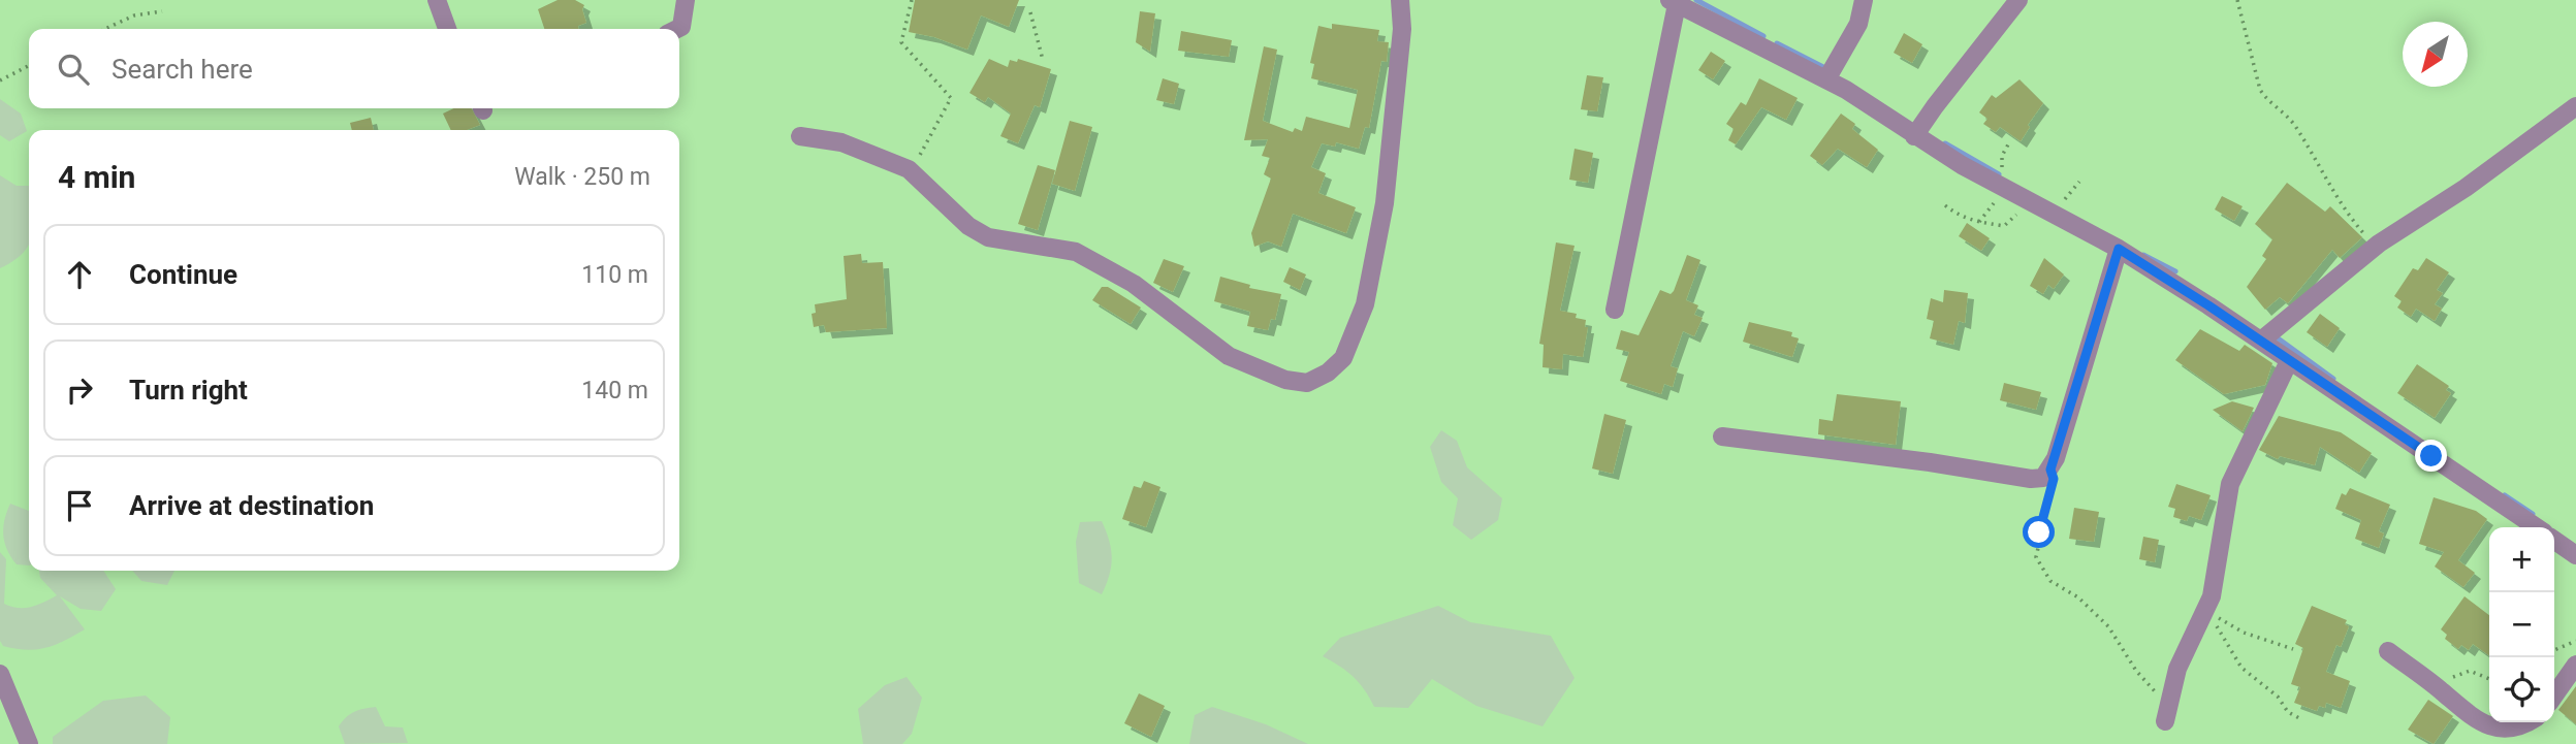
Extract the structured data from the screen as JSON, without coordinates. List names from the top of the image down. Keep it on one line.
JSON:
{"north":"bottom left","page":{"search":"Search here","heading":["4 min","Walk · 250 m"],"list":[["Continue","110 m"],["Turn right","140 m"],"Arrive at destination"],"map_buttons":["+","−"]}}
